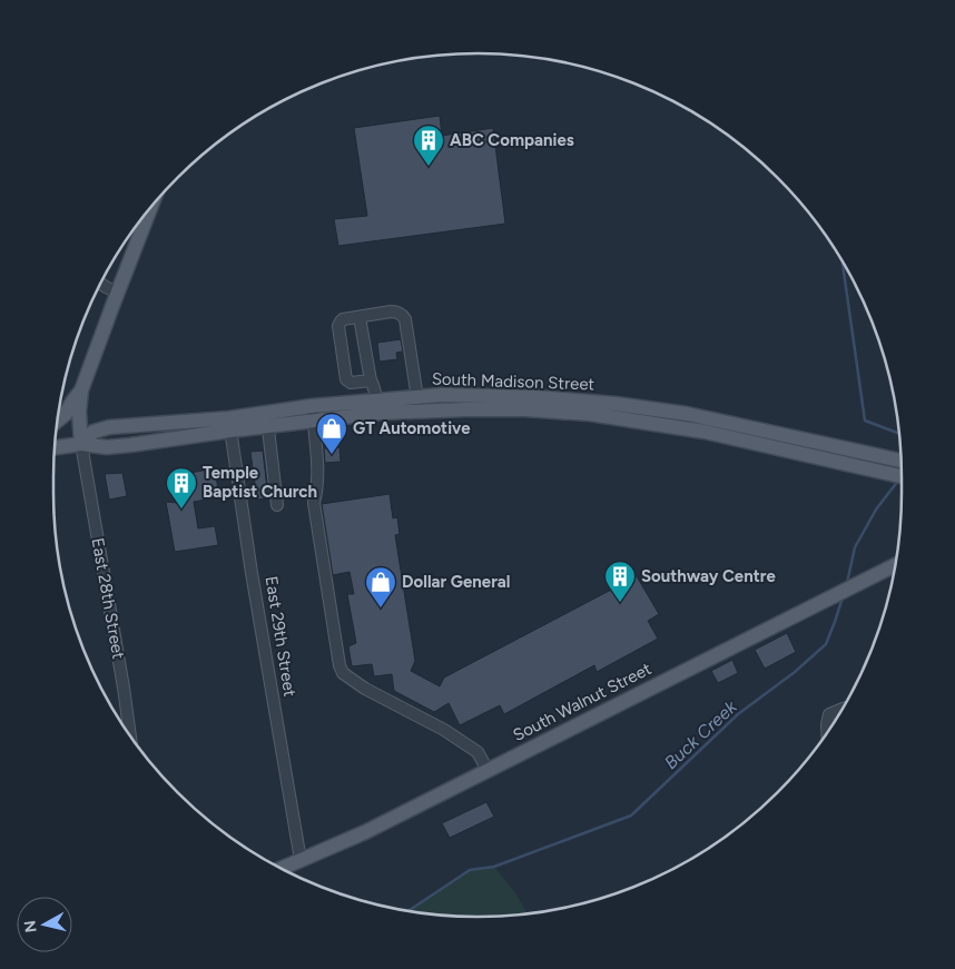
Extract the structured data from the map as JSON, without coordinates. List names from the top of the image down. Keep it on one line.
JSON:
{"streets":{"main road":["South Madison Street","South Walnut Street"],"street":["East 28th Street","East 29th Street"]},"crossings":[["South Madison Street","East 28th Street"],["South Madison Street","East 29th Street"],["East 29th Street","South Walnut Street"]],"water":["Buck Creek"],"places":{"building":["ABC Companies","Temple Baptist Church","Southway Centre"],"shop":["GT Automotive","Dollar General"]},"north":"left"}
